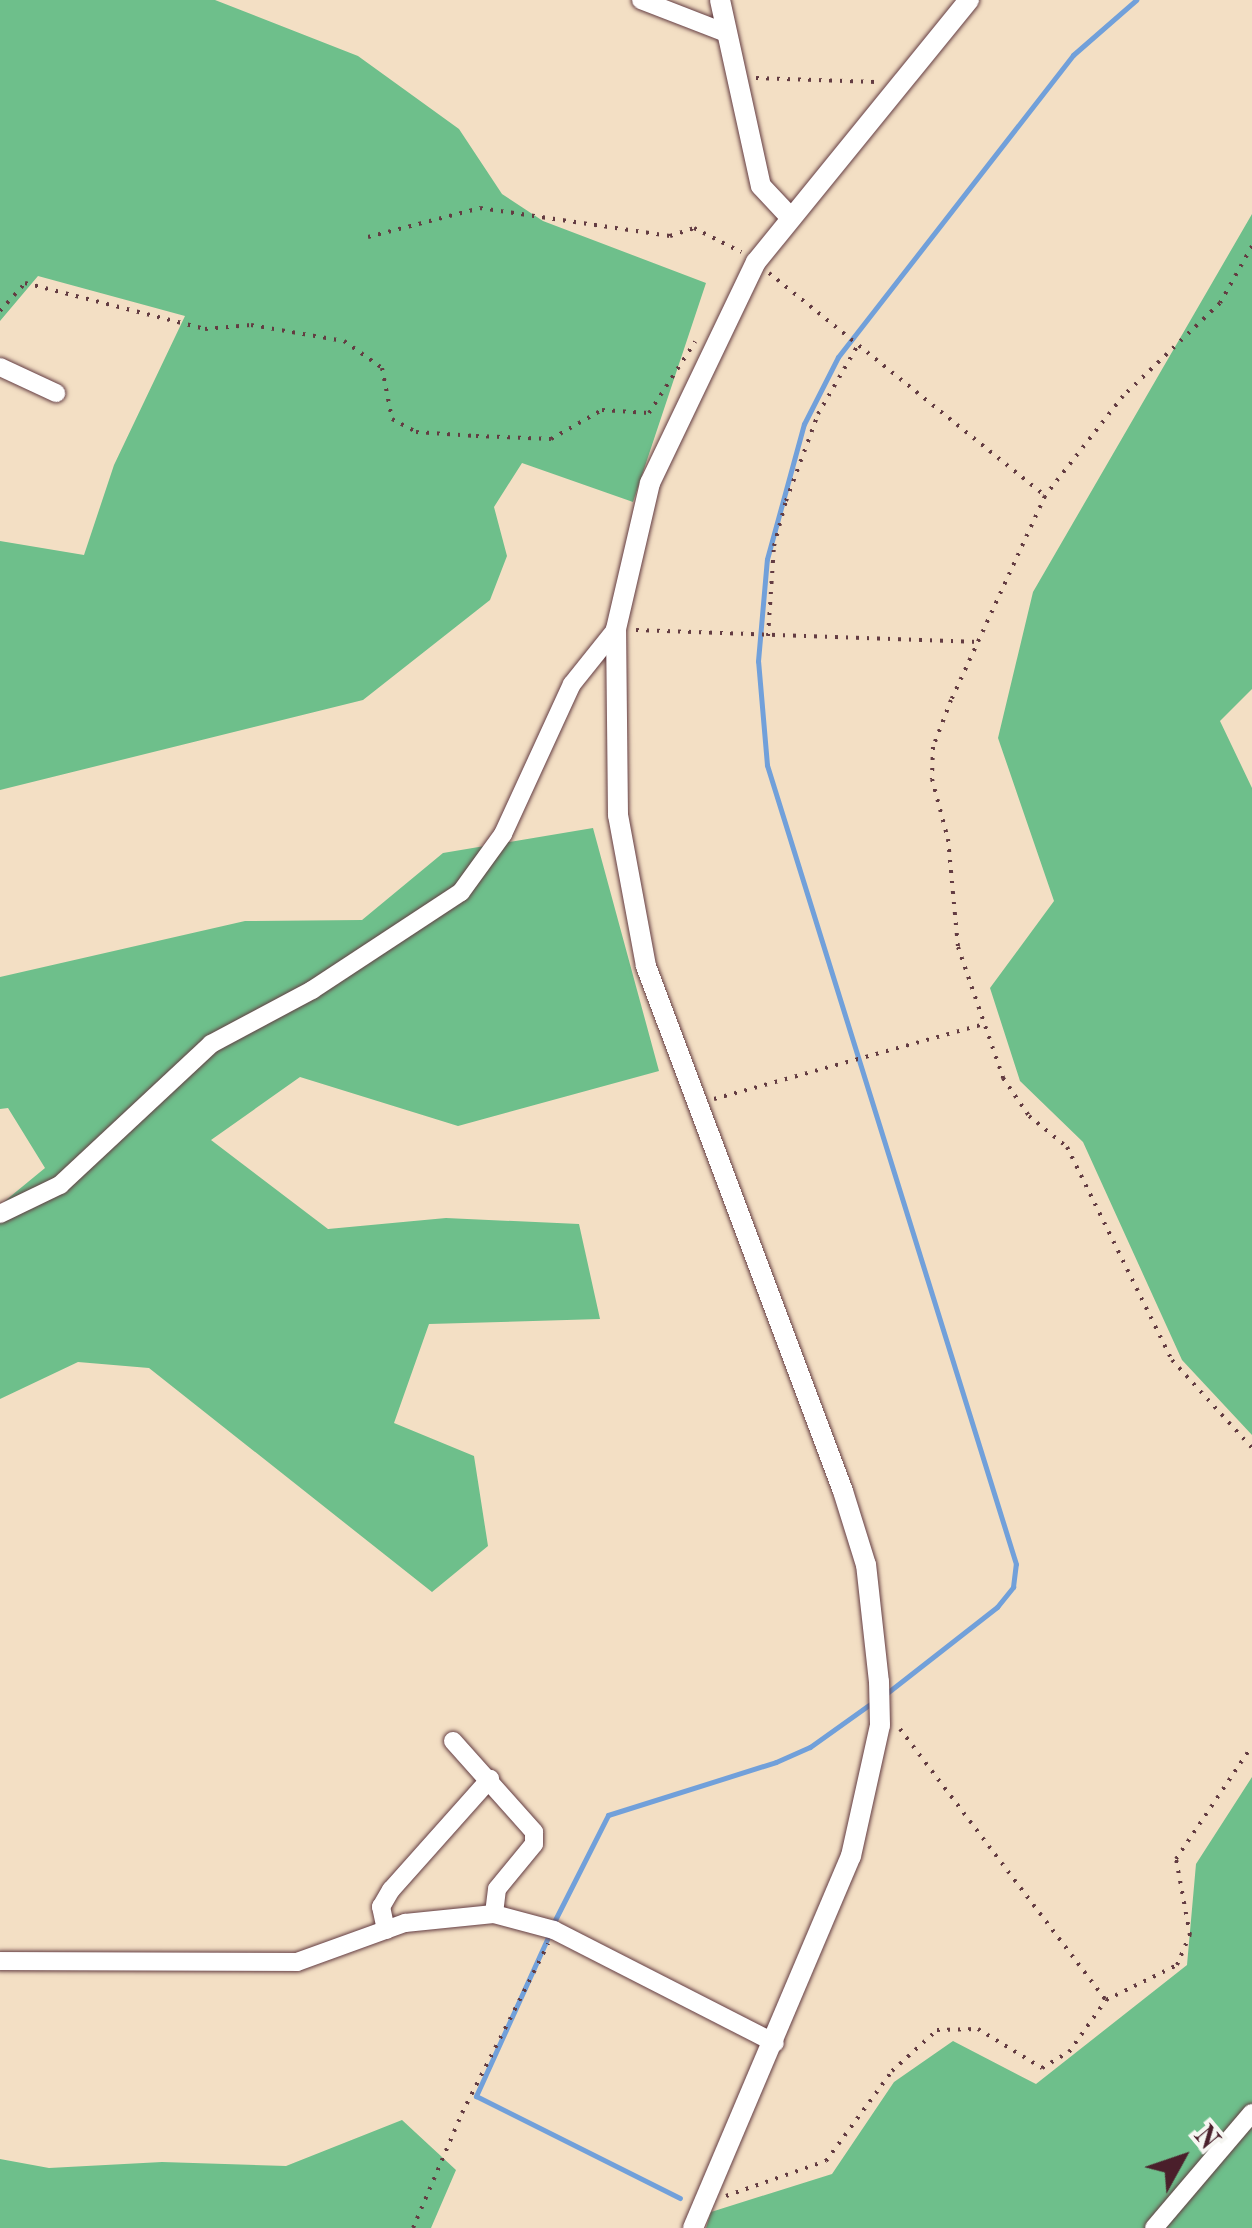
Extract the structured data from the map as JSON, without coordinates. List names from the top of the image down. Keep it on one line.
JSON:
{"north":"top right"}
